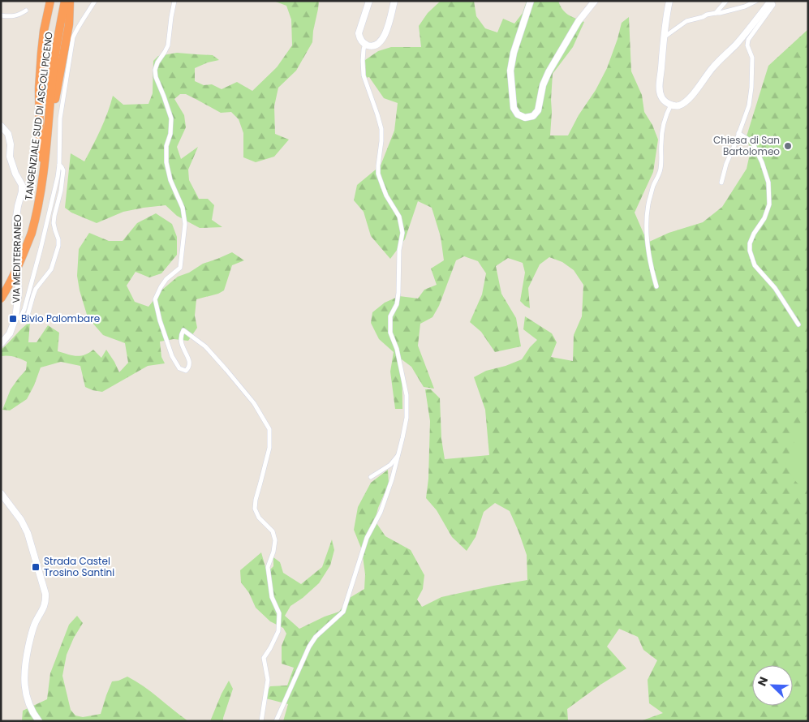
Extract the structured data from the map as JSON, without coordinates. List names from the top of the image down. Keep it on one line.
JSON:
{"streets":{"highway":["TANGENZIALE SUD DI ASCOLI PICENO"],"street":["VIA MEDITERRANEO"]},"places":{"other":["Chiesa di San Bartolomeo"],"transit":["Bivio Palombare","Strada Castel Trosino Santini"]},"north":"top left"}
